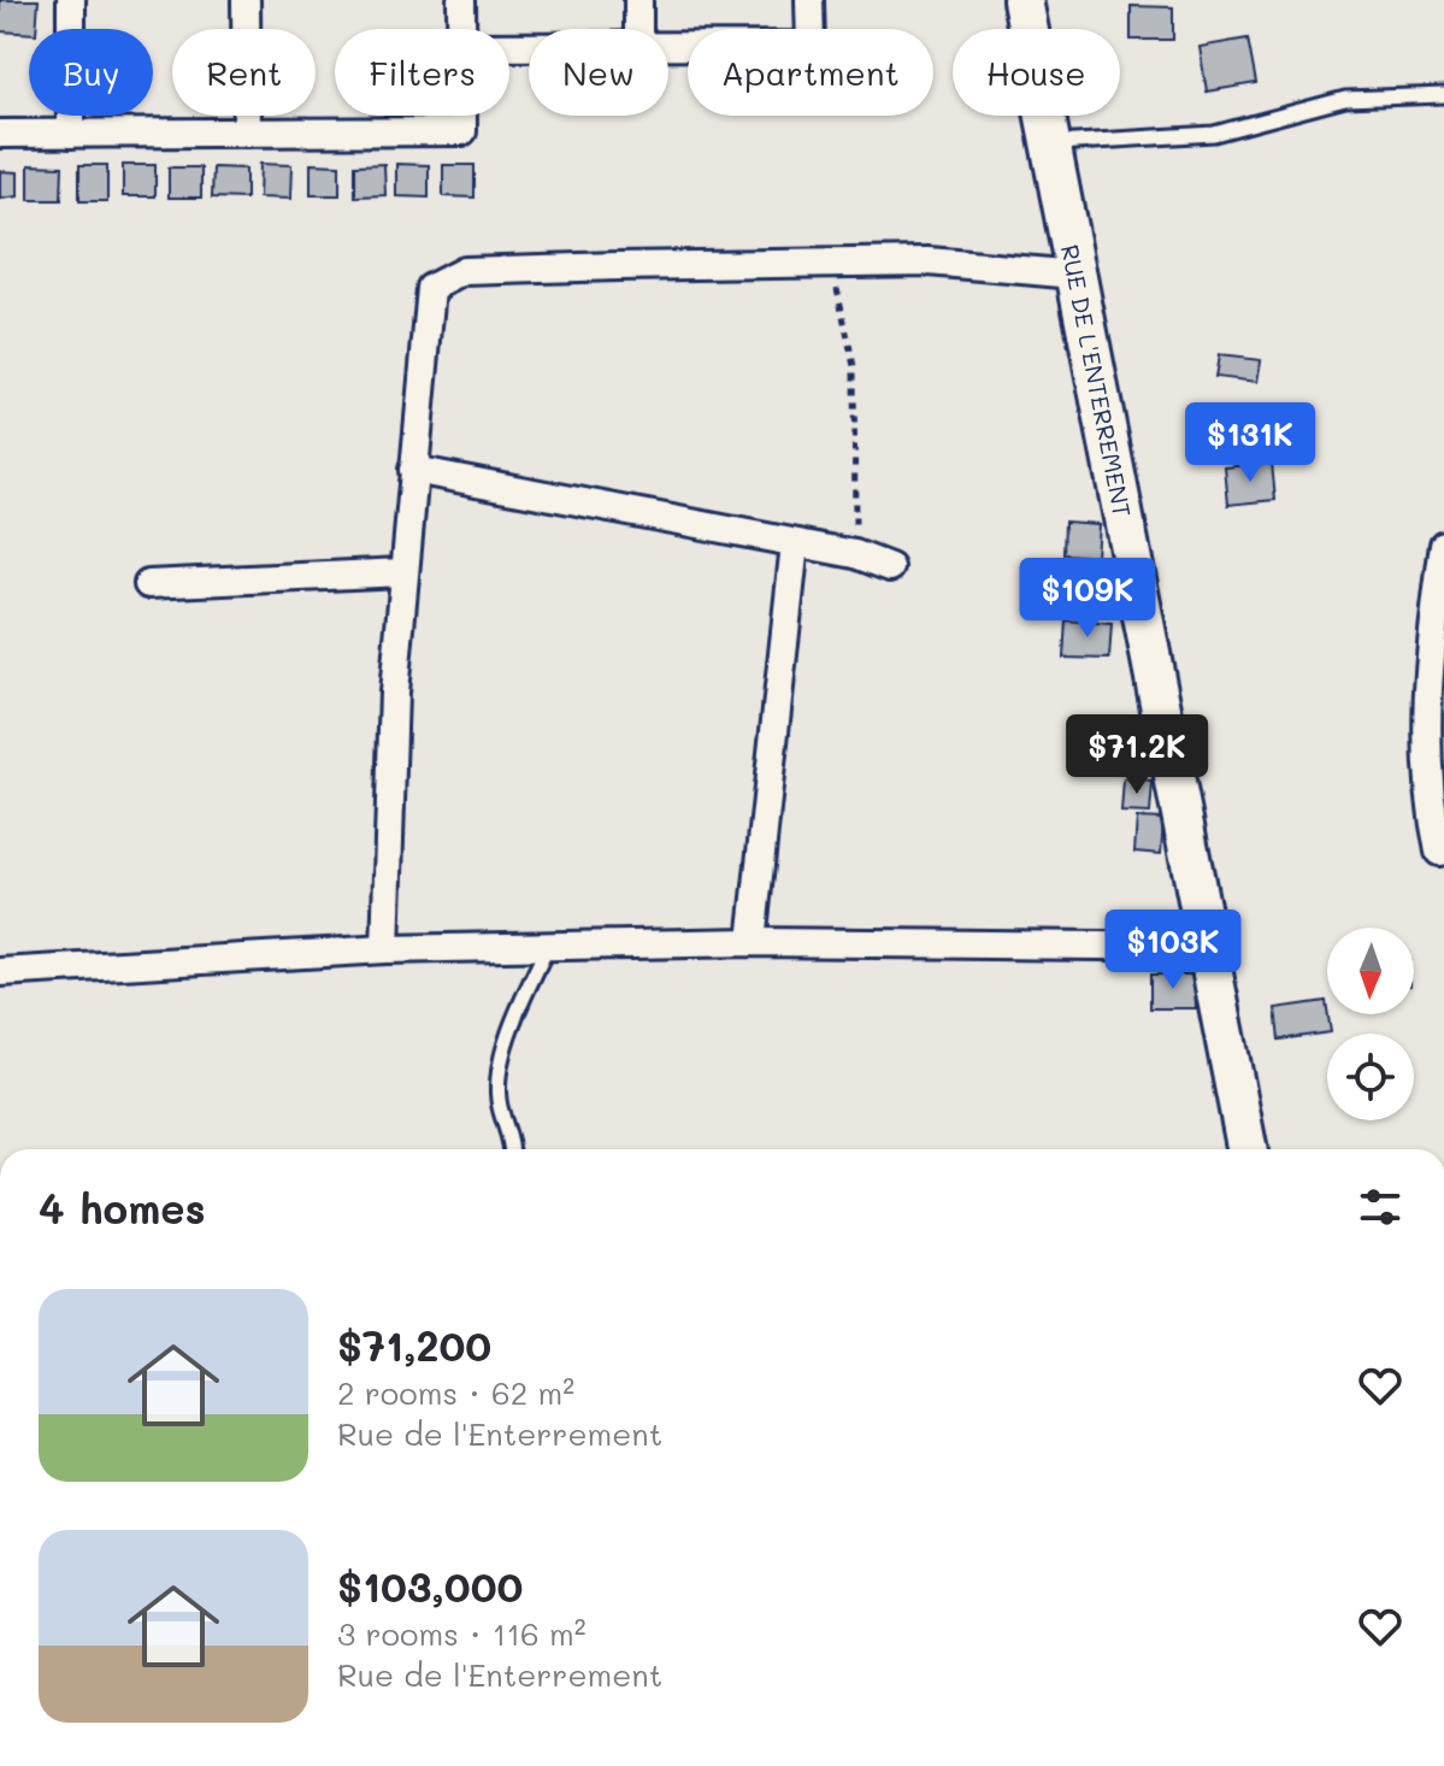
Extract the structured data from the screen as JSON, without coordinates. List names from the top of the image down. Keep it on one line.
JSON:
{"streets":{"street":["RUE DE L'ENTERREMENT"]},"north":"bottom","page":{"chip":["Buy","Rent","Filters","New","Apartment","House"],"price":["$131K","$109K","$71.2K","$103K"],"heading":"4 homes","list":[{"name":"$71,200","note":"2 rooms · 62 m² · Rue de l'Enterrement"},{"name":"$103,000","note":"3 rooms · 116 m² · Rue de l'Enterrement"}]}}
